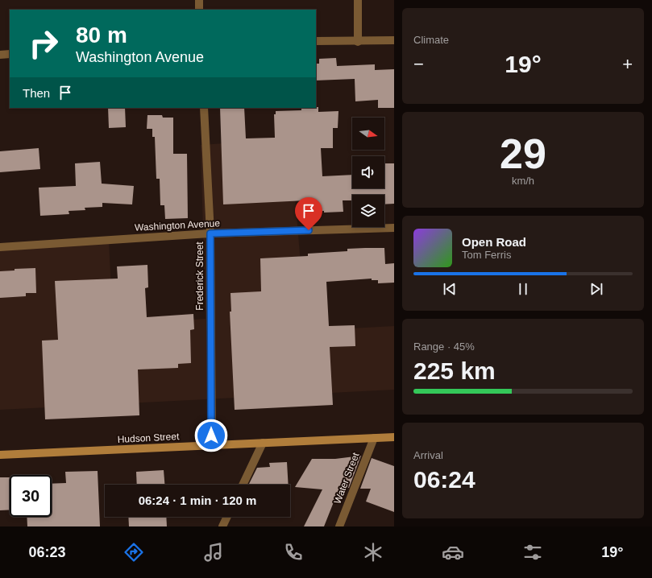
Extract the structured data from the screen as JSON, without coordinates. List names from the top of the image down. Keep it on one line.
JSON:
{"streets":{"main road":["Hudson Street"],"street":["Washington Avenue","Frederick Street","Water Street"]},"crossings":[["Washington Avenue","Frederick Street"],["Frederick Street","Hudson Street"],["Hudson Street","Water Street"]],"north":"right","page":{"tile":["Climate",["29","km/h"],["Range · 45%","225 km"],["Arrival","06:24"]],"turn":["80 m","Washington Avenue"],"heat":["−","19°","+"],"then":"Then","song":["Open Road","Tom Ferris"],"limit":"30","trip":"06:24 · 1 min · 120 m","tabs":["06:23","19°"]}}
